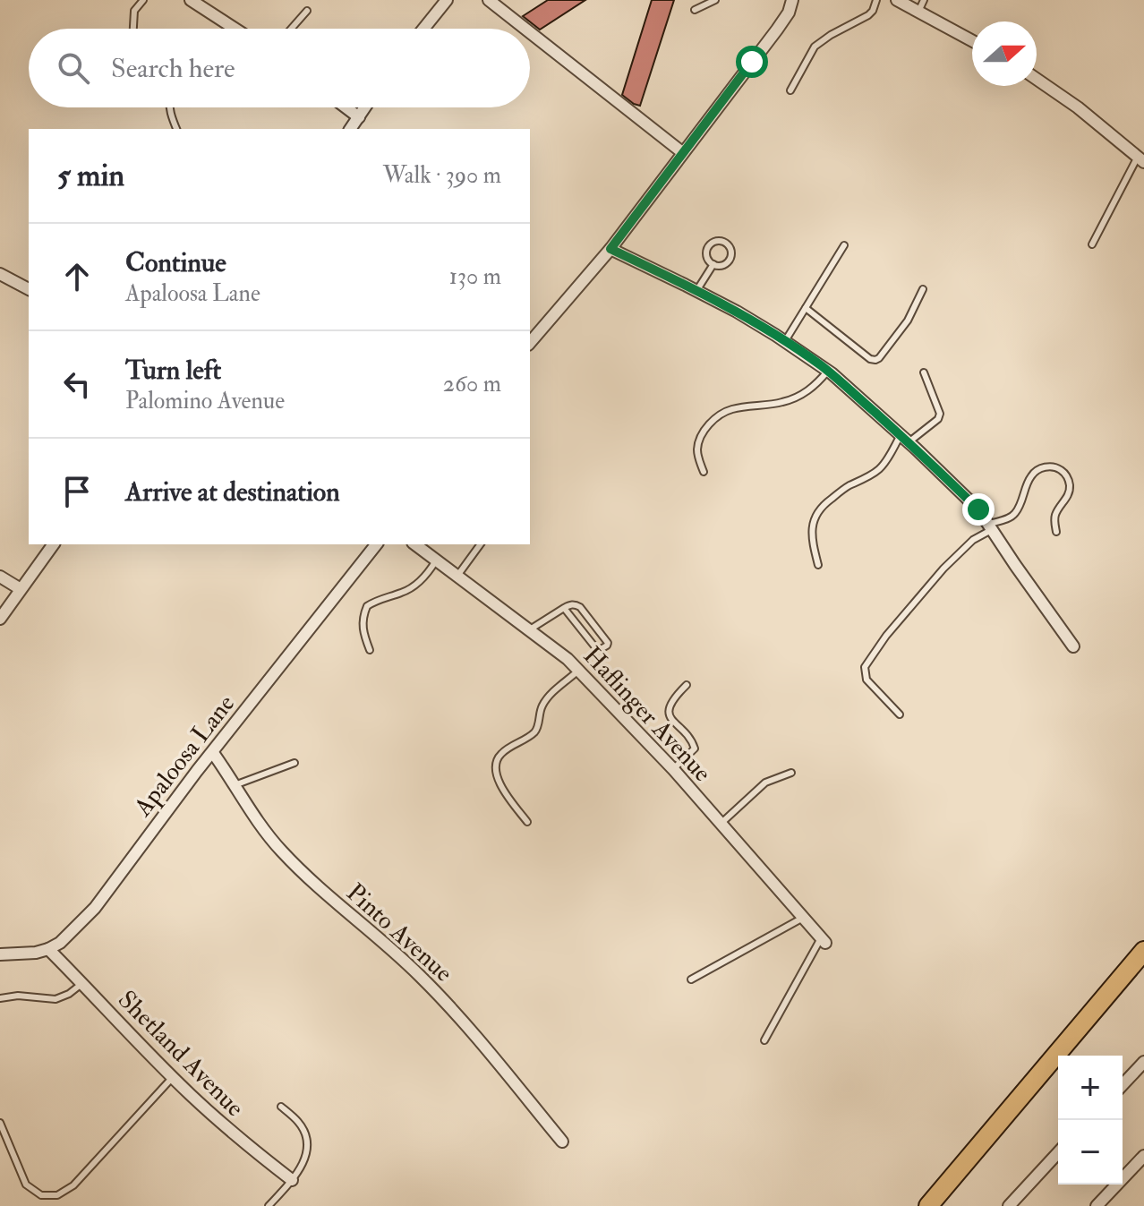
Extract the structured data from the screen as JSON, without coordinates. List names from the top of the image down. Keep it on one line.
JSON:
{"streets":{"street":["Haflinger Avenue","Apaloosa Lane","Pinto Avenue","Shetland Avenue"]},"crossings":[["Apaloosa Lane","Pinto Avenue"],["Apaloosa Lane","Shetland Avenue"]],"north":"right","page":{"search":"Search here","heading":["5 min","Walk · 390 m"],"list":[["Continue","Apaloosa Lane","130 m"],["Turn left","Palomino Avenue","260 m"],"Arrive at destination"],"map_buttons":["+","−"]}}
